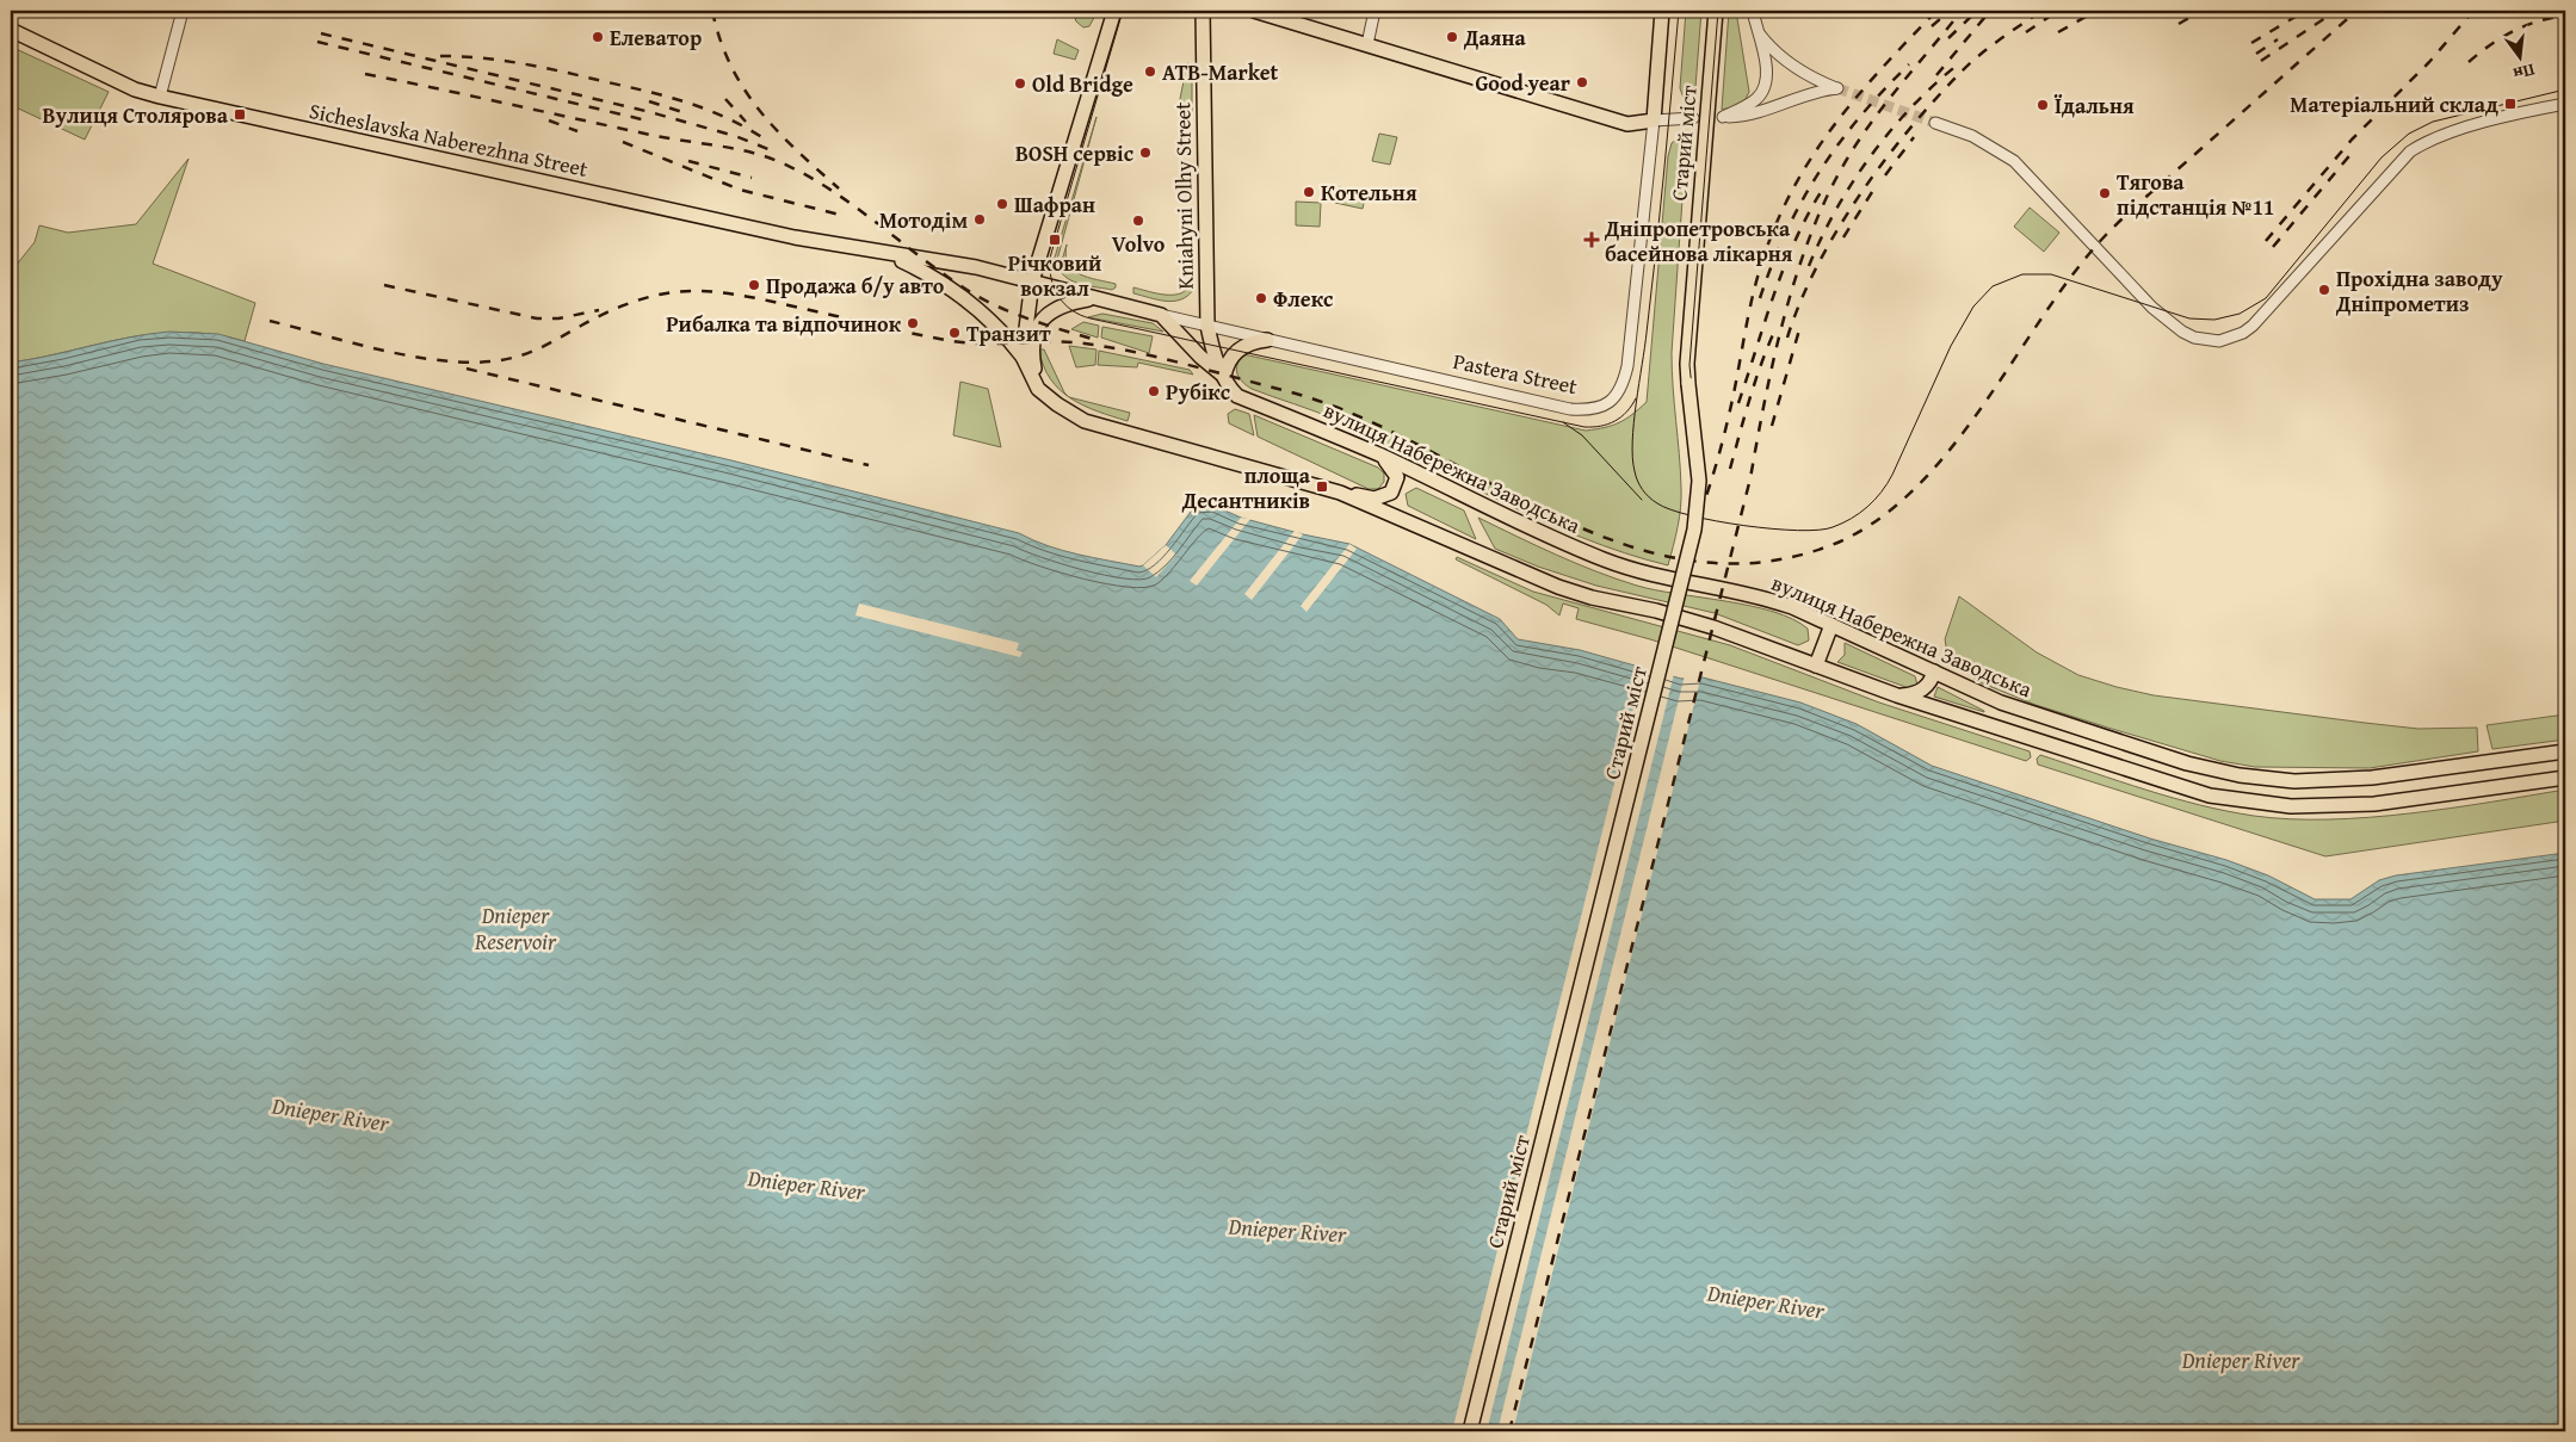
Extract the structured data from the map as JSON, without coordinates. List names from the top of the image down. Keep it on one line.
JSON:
{"streets":{"main road":["Sicheslavska Naberezhna Street","Старий міст","Kniahyni Olhy Street","Pastera Street","вулиця Набережна Заводська"]},"crossings":[["Sicheslavska Naberezhna Street","Pastera Street"],["Kniahyni Olhy Street","Pastera Street"],["Kniahyni Olhy Street","вулиця Набережна Заводська"]],"water":["Dnieper Reservoir","Dnieper River"],"places":{"other":["Елеватор","Даяна","ATB-Market","Good year","Old Bridge","Їдальня","BOSH сервіс","Котельня","Тягова пiдстанцiя №11","Шафран","Мотодім","Volvo","Продажа б/у авто","Прохідна заводу Дніпрометиз","Флекс","Рибалка та відпочинок","Транзит","Рубікс"],"transit":["Матеріальний склад","Вулиця Столярова","Річковий вокзал","площа Десантників"],"health":["Дніпропетровська басейнова лікарня"]},"north":"bottom"}
